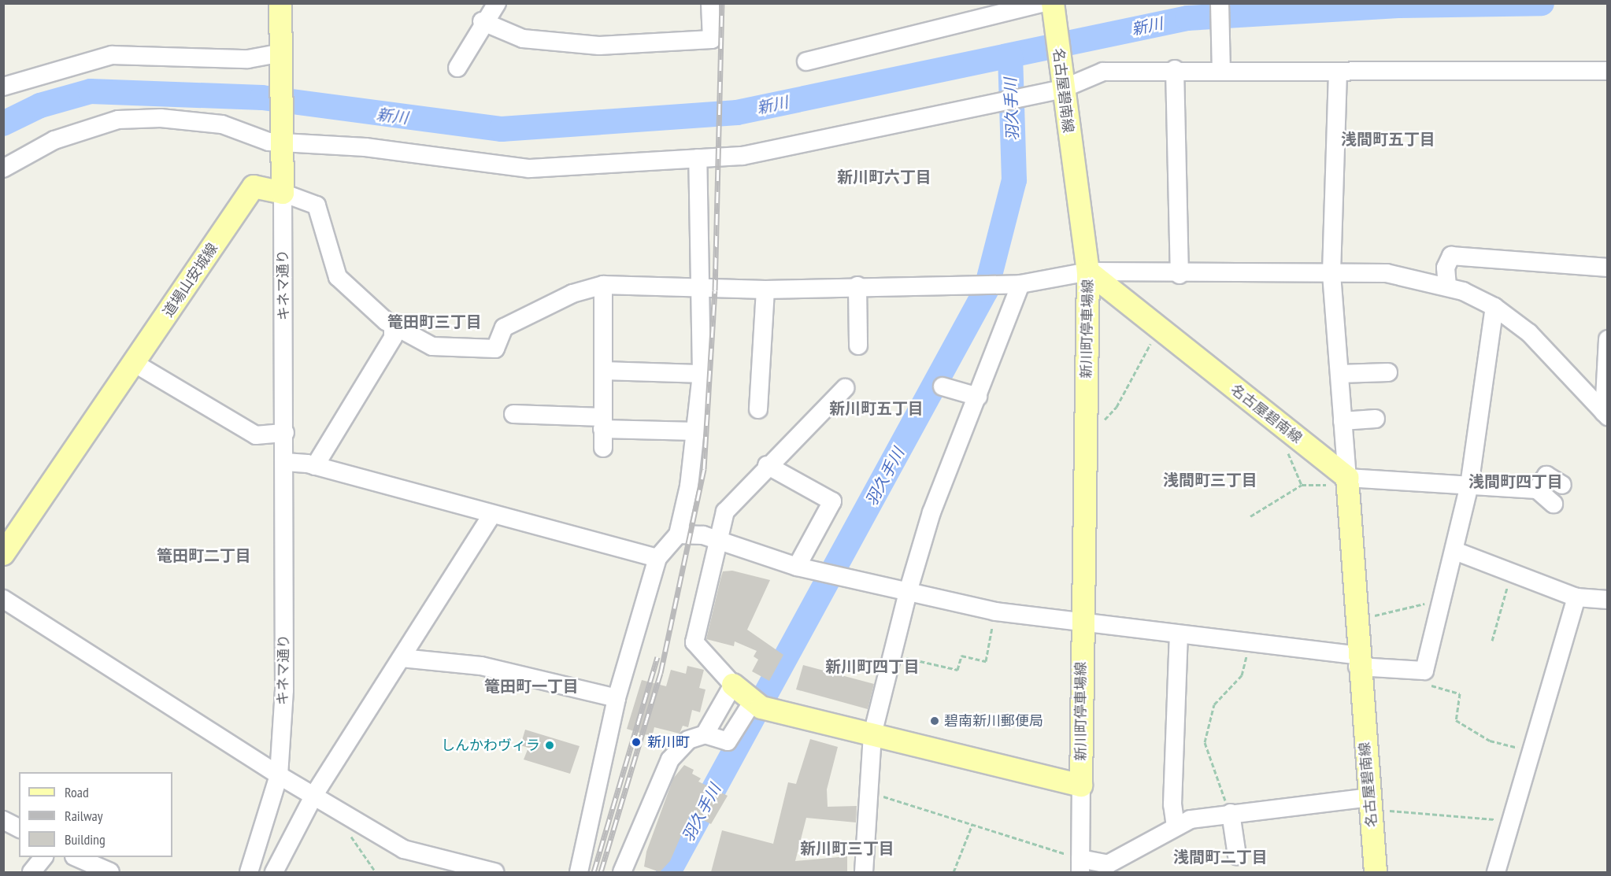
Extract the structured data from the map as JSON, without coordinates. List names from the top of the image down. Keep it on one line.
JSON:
{"streets":{"main road":["名古屋碧南線","道場山安城線","新川町停車場線"],"street":["キネマ通り"]},"crossings":[["名古屋碧南線","新川町停車場線"],["道場山安城線","キネマ通り"]],"districts":["浅間町五丁目","新川町六丁目","篭田町三丁目","新川町五丁目","浅間町三丁目","浅間町四丁目","篭田町二丁目","新川町四丁目","篭田町一丁目","新川町三丁目","浅間町二丁目"],"water":["新川","羽久手川"],"places":["碧南新川郵便局","新川町","しんかわヴィラ"],"legend":["Road","Railway","Building"]}
